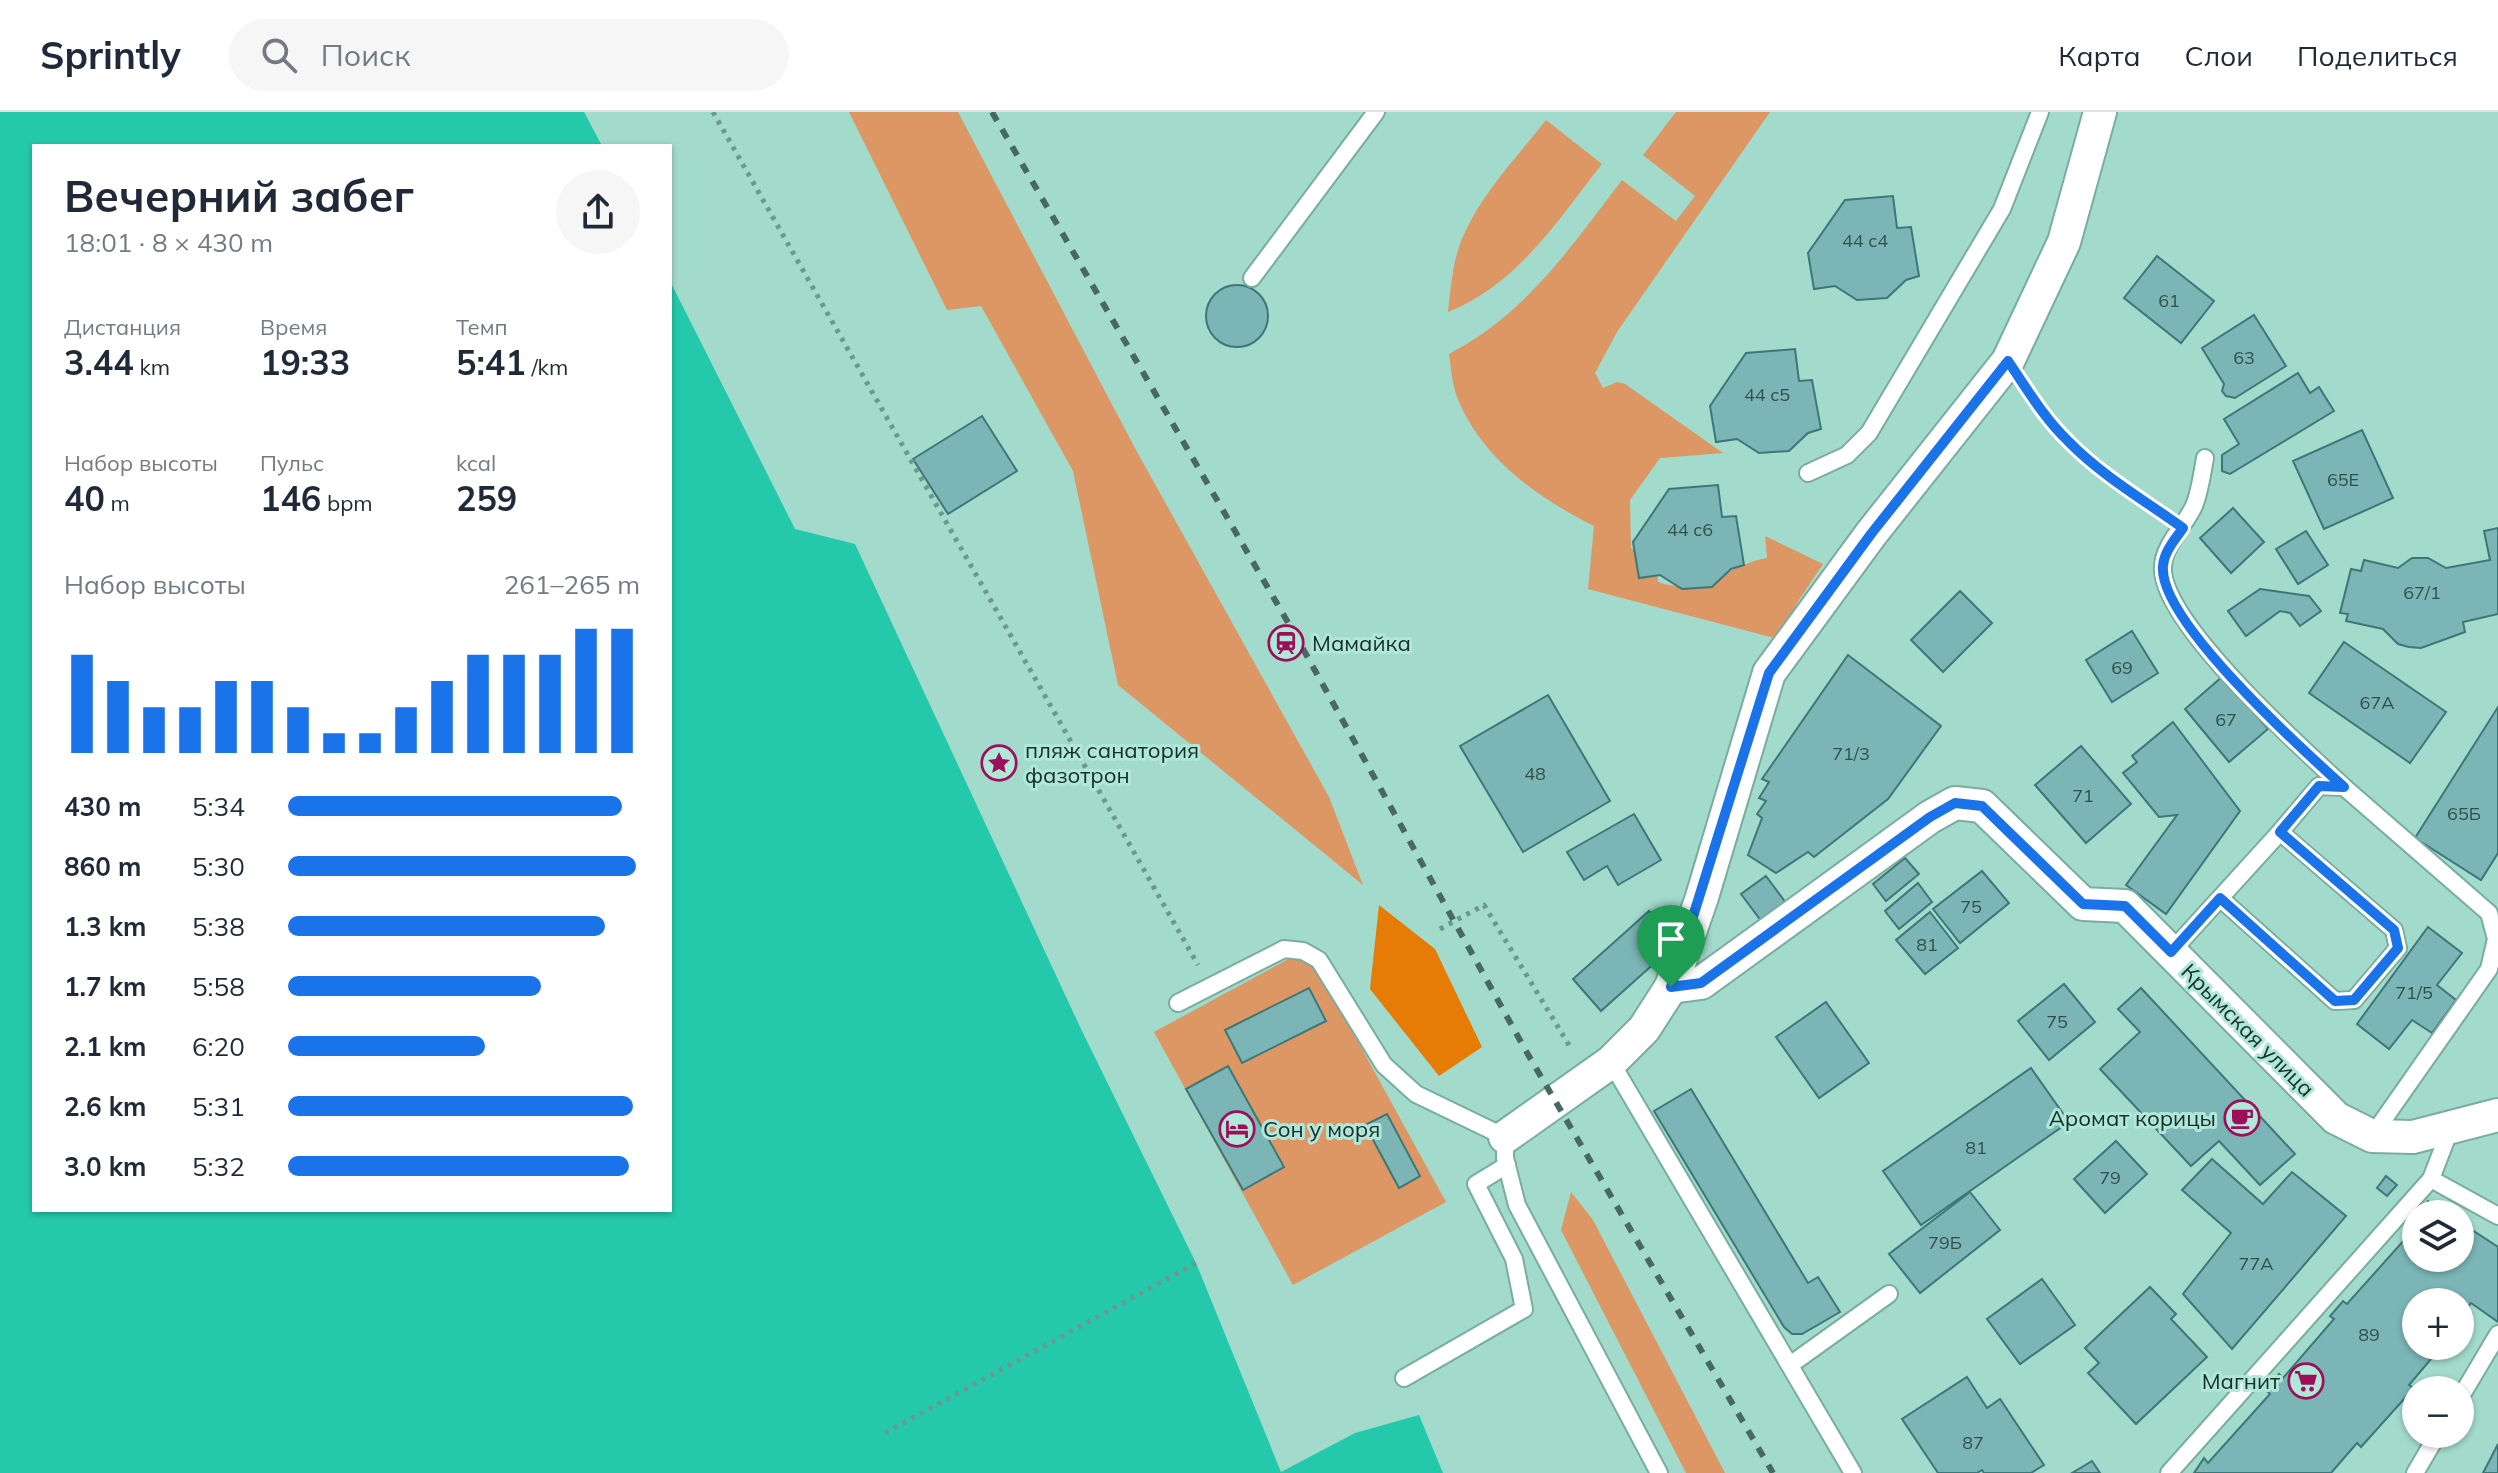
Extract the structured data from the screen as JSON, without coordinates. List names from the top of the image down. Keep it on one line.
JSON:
{"streets":{"street":["Крымская улица"]},"places":{"station":["Мамайка"],"place":["пляж санатория фазотрон"],"cafe":["Аромат корицы"],"hotel":["Сон у моря"],"supermarket":["Магнит"]},"house_numbers":["44 с4","61","63","44 с5","65Е","44 с6","67/1","69","67А","67","71/3","48","71","65Б","75","81","71/5","75","81","79","79Б","77А","89","87"],"page":{"header":"Sprintly","search":"Поиск","nav":["Карта","Слои","Поделиться"],"heading":["Вечерний забег","18:01 · 8 × 430 m"],"stats":[["Дистанция","3.44 km"],["Время","19:33"],["Темп","5:41 /km"],["Набор высоты","40 m"],["Пульс","146 bpm"],["kcal","259"]],"chart":["Набор высоты","261–265 m"],"list":[{"name":"430 m","note":"5:34"},{"name":"860 m","note":"5:30"},{"name":"1.3 km","note":"5:38"},{"name":"1.7 km","note":"5:58"},{"name":"2.1 km","note":"6:20"},{"name":"2.6 km","note":"5:31"},{"name":"3.0 km","note":"5:32"}],"map_buttons":["+","−"]}}
